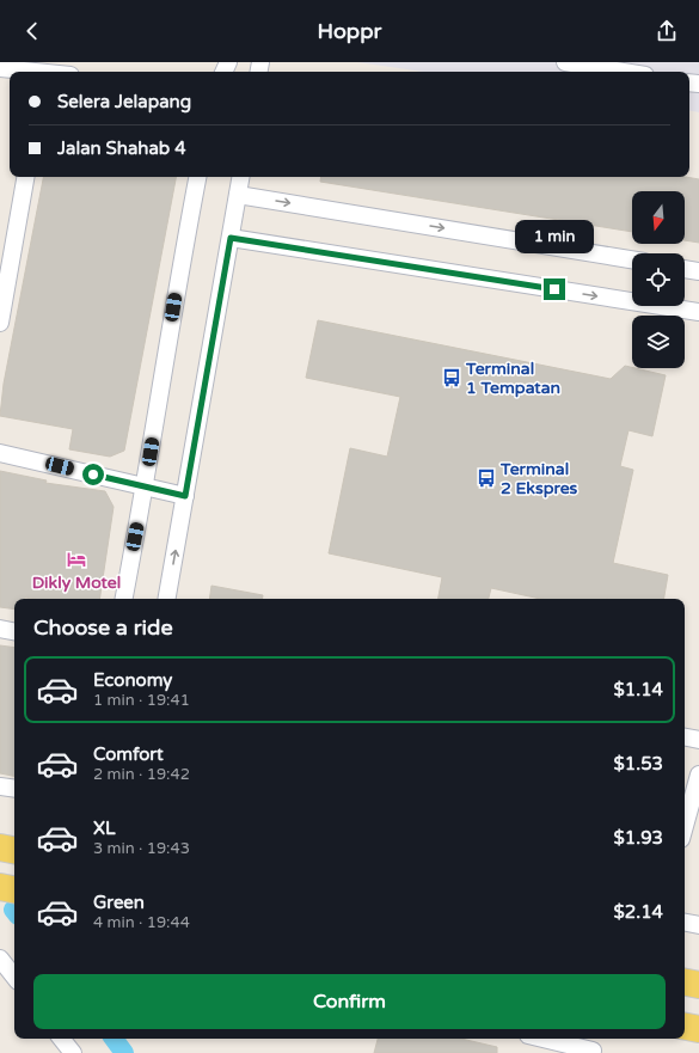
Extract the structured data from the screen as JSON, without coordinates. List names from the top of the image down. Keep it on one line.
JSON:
{"places":{"bus stop":["Terminal 1 Tempatan","Terminal 2 Ekspres"],"hotel":["Dikly Motel"]},"north":"bottom","page":{"header":"Hoppr","banner":["Selera Jelapang","Jalan Shahab 4"],"bubble":"1 min","heading":"Choose a ride","list":[{"name":"Economy","note":"1 min · 19:41","value":"$1.14"},{"name":"Comfort","note":"2 min · 19:42","value":"$1.53"},{"name":"XL","note":"3 min · 19:43","value":"$1.93"},{"name":"Green","note":"4 min · 19:44","value":"$2.14"}],"buttons":"Confirm"}}
